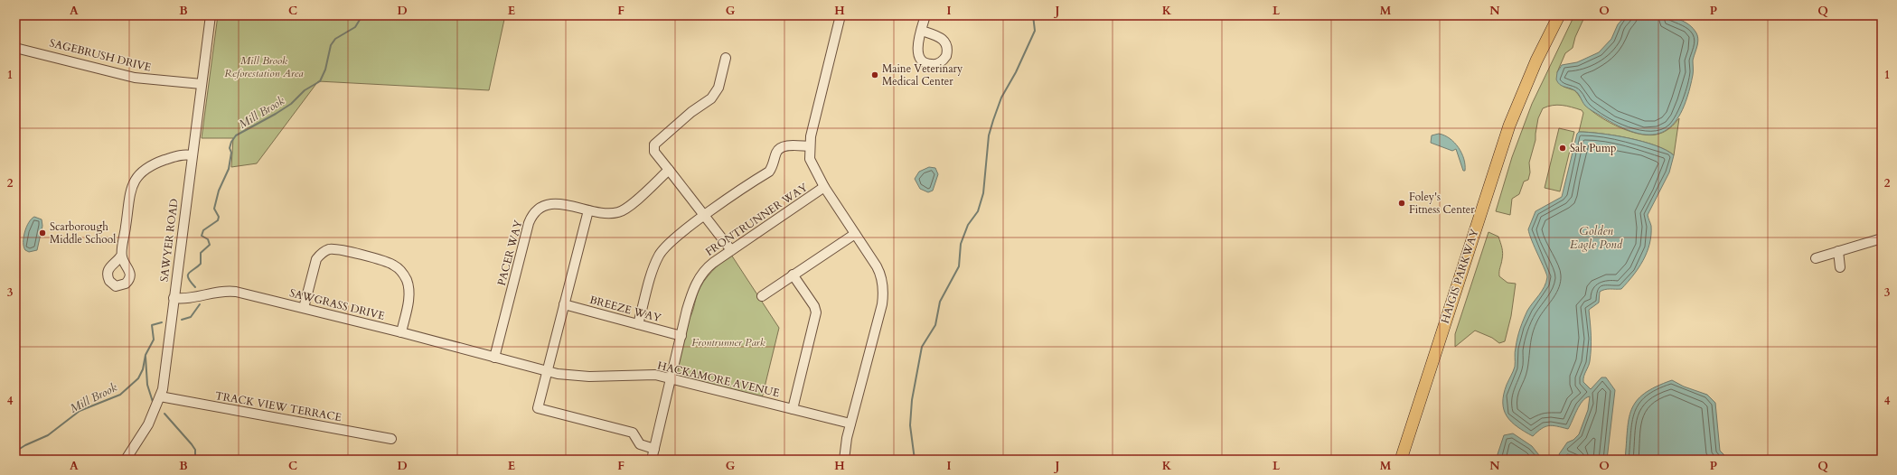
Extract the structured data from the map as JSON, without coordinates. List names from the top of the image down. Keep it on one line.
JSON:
{"streets":{"main road":["HAIGIS PARKWAY"],"street":["SAGEBRUSH DRIVE","FRONTRUNNER WAY","SAWYER ROAD","PACER WAY","SAWGRASS DRIVE","BREEZE WAY","HACKAMORE AVENUE","TRACK VIEW TERRACE"]},"crossings":[["SAGEBRUSH DRIVE","SAWYER ROAD"],["FRONTRUNNER WAY","BREEZE WAY"],["FRONTRUNNER WAY","HACKAMORE AVENUE"],["SAWYER ROAD","SAWGRASS DRIVE"],["SAWYER ROAD","TRACK VIEW TERRACE"],["PACER WAY","SAWGRASS DRIVE"],["PACER WAY","HACKAMORE AVENUE"],["SAWGRASS DRIVE","HACKAMORE AVENUE"]],"water":["Mill Brook","Golden Eagle Pond"],"parks":["Mill Brook Reforestation Area","Frontrunner Park"],"places":["Maine Veterinary Medical Center","Salt Pump","Foley's Fitness Center","Scarborough Middle School"],"grid":{"columns":["A","B","C","D","E","F","G","H","I","J","K","L","M","N","O","P","Q"],"rows":["1","2","3","4"]}}
